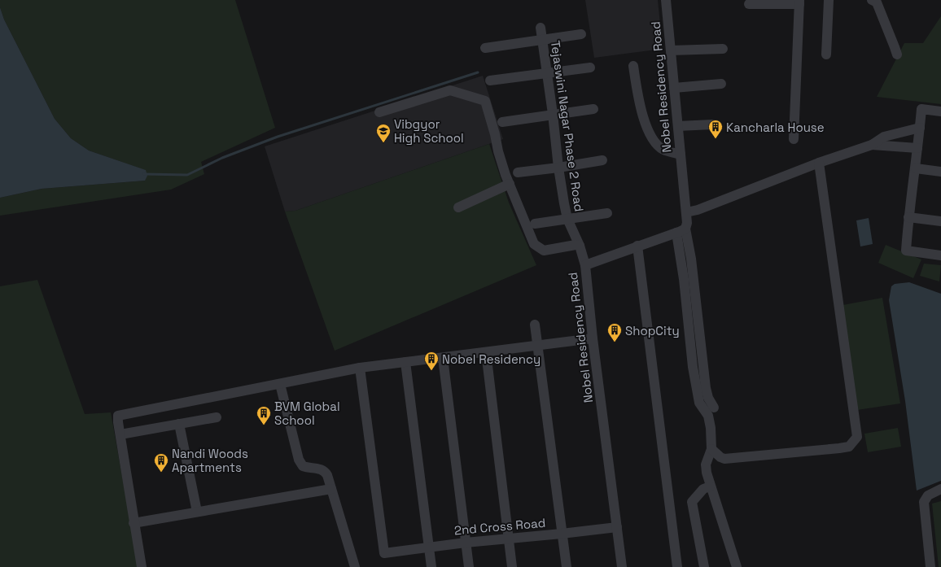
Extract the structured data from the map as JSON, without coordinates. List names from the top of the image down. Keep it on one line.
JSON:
{"streets":{"street":["Nobel Residency Road","Tejaswini Nagar Phase 2 Road","2nd Cross Road"]},"crossings":[["Nobel Residency Road","Tejaswini Nagar Phase 2 Road"],["Nobel Residency Road","2nd Cross Road"]],"places":{"building":["Kancharla House","ShopCity","Nobel Residency","BVM Global School","Nandi Woods Apartments"],"school or university":["Vibgyor High School"]}}
